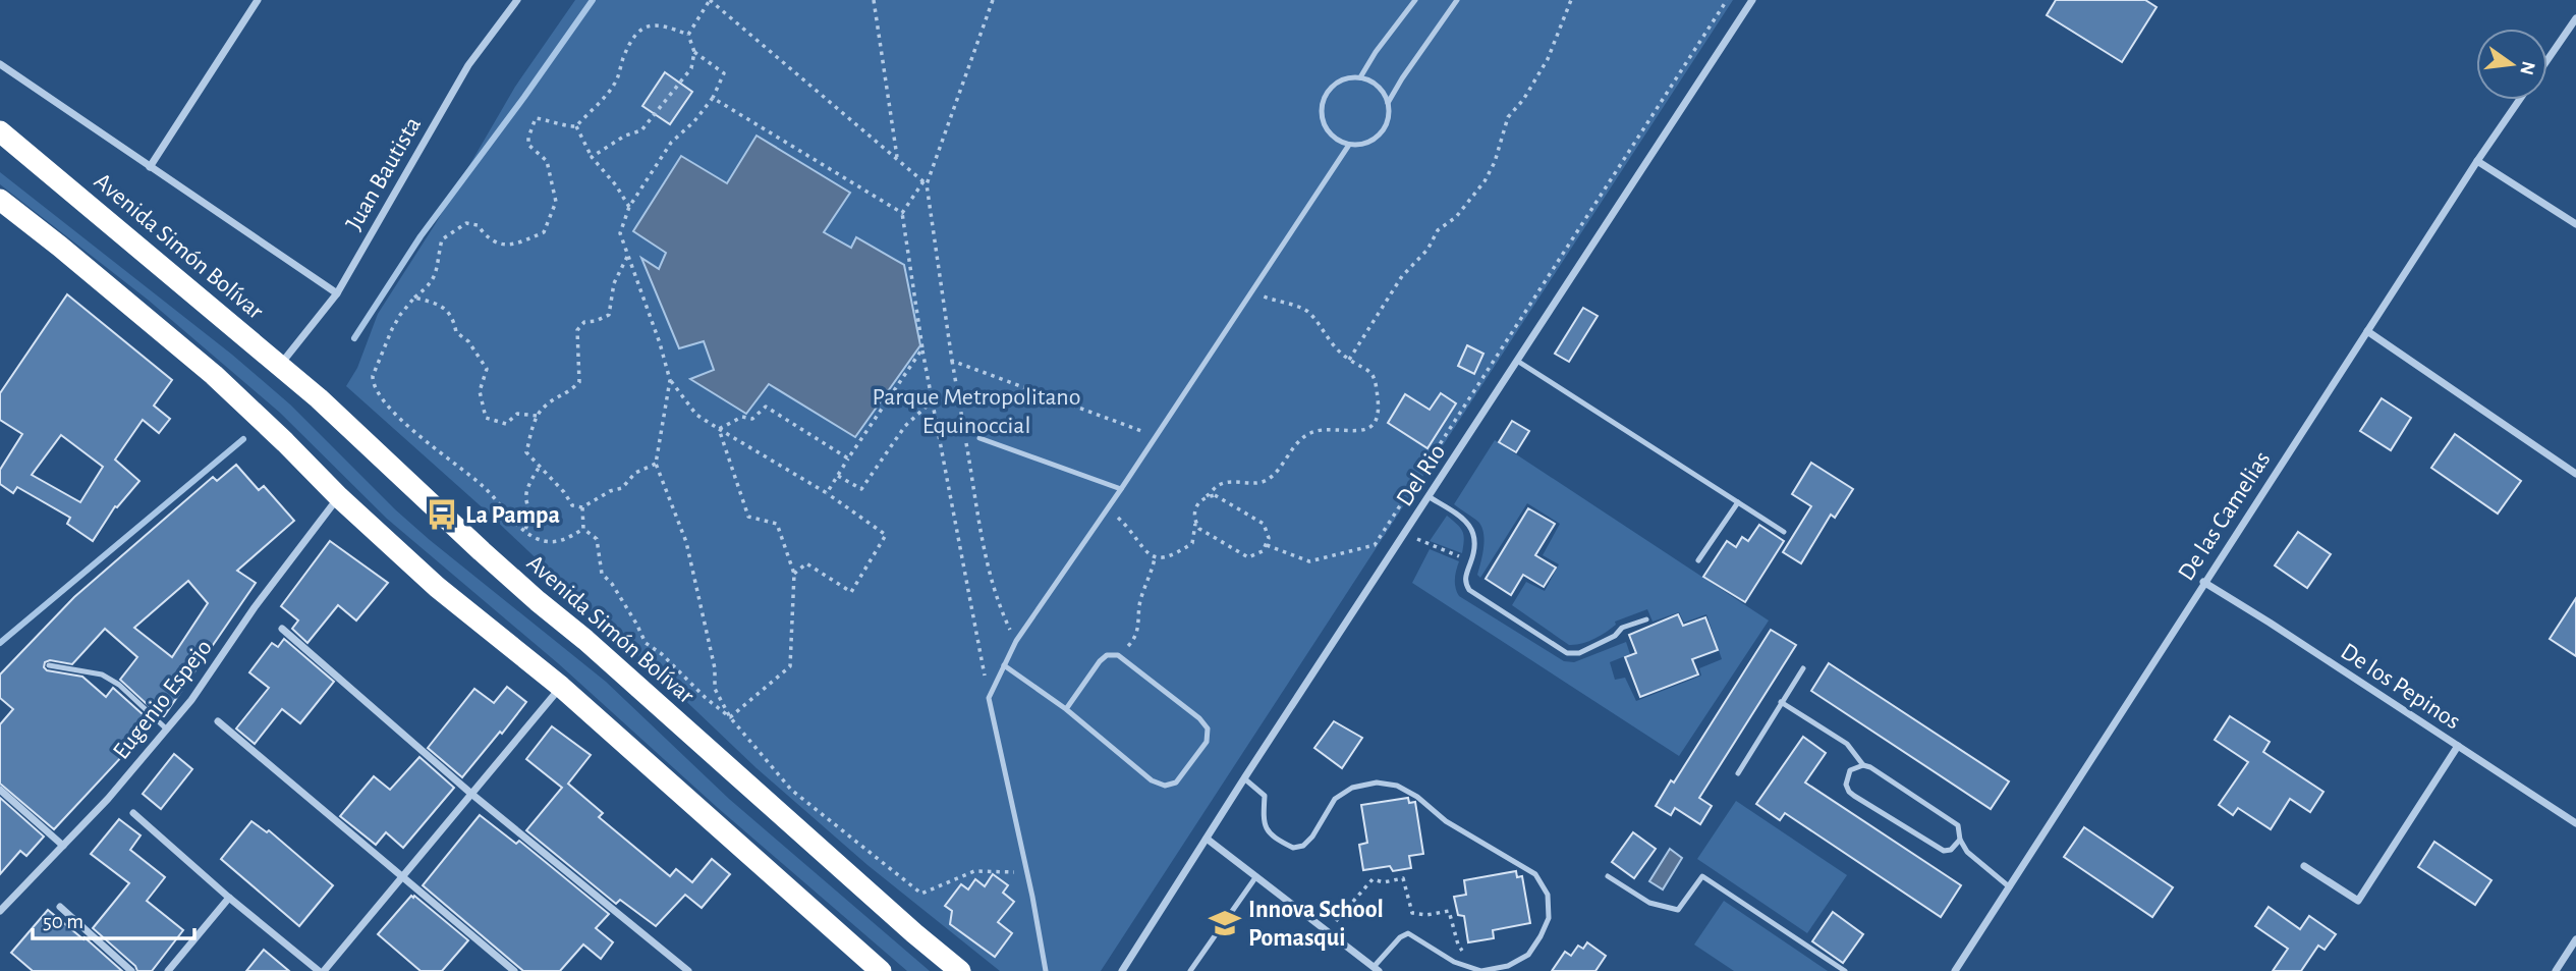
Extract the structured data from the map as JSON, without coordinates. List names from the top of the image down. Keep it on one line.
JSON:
{"streets":{"highway":["Avenida Simón Bolívar"],"street":["Juan Bautista","Del Rio","De las Camelias","De los Pepinos","Eugenio Espejo"]},"crossings":[["Juan Bautista","Avenida Simón Bolívar"],["De las Camelias","De los Pepinos"]],"parks":["Parque Metropolitano Equinoccial"],"places":{"bus stop":["La Pampa"],"school or university":["Innova School Pomasqui"]},"scale_bar":"50 m","north":"right"}
